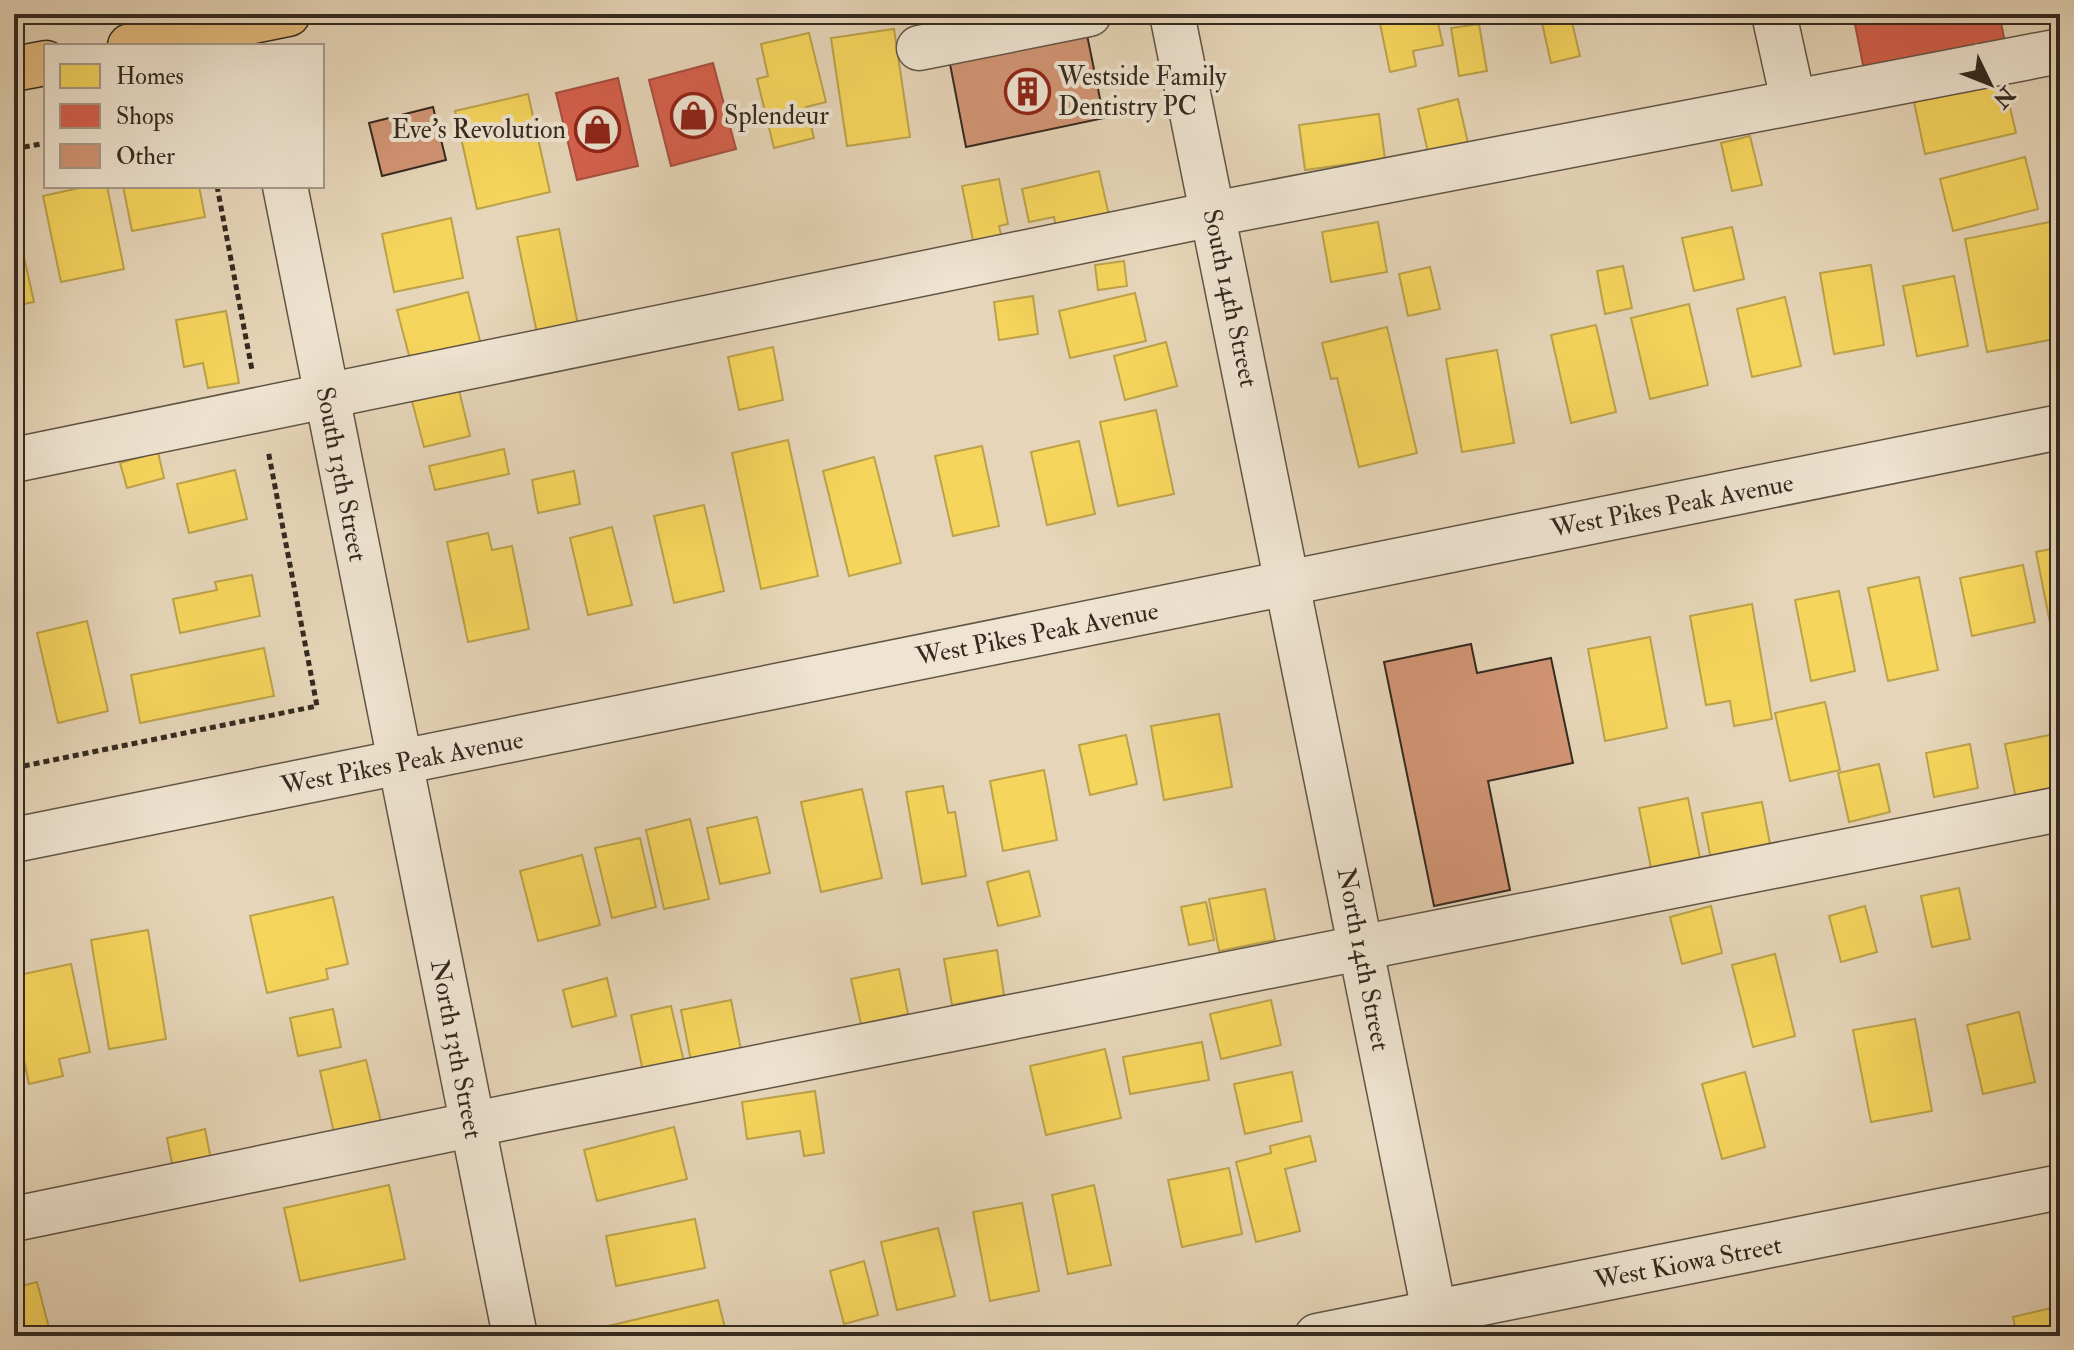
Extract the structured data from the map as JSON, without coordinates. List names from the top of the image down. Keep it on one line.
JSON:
{"streets":{"street":["South 14th Street","South 13th Street","West Pikes Peak Avenue","North 14th Street","North 13th Street","West Kiowa Street"]},"crossings":[["South 14th Street","West Pikes Peak Avenue"],["South 14th Street","North 14th Street"],["South 13th Street","West Pikes Peak Avenue"],["South 13th Street","North 13th Street"],["West Pikes Peak Avenue","North 14th Street"],["West Pikes Peak Avenue","North 13th Street"],["North 14th Street","West Kiowa Street"]],"places":{"building":["Westside Family Dentistry PC"],"shop":["Splendeur","Eve's Revolution"]},"legend":["Homes","Shops","Other"],"north":"bottom right"}
